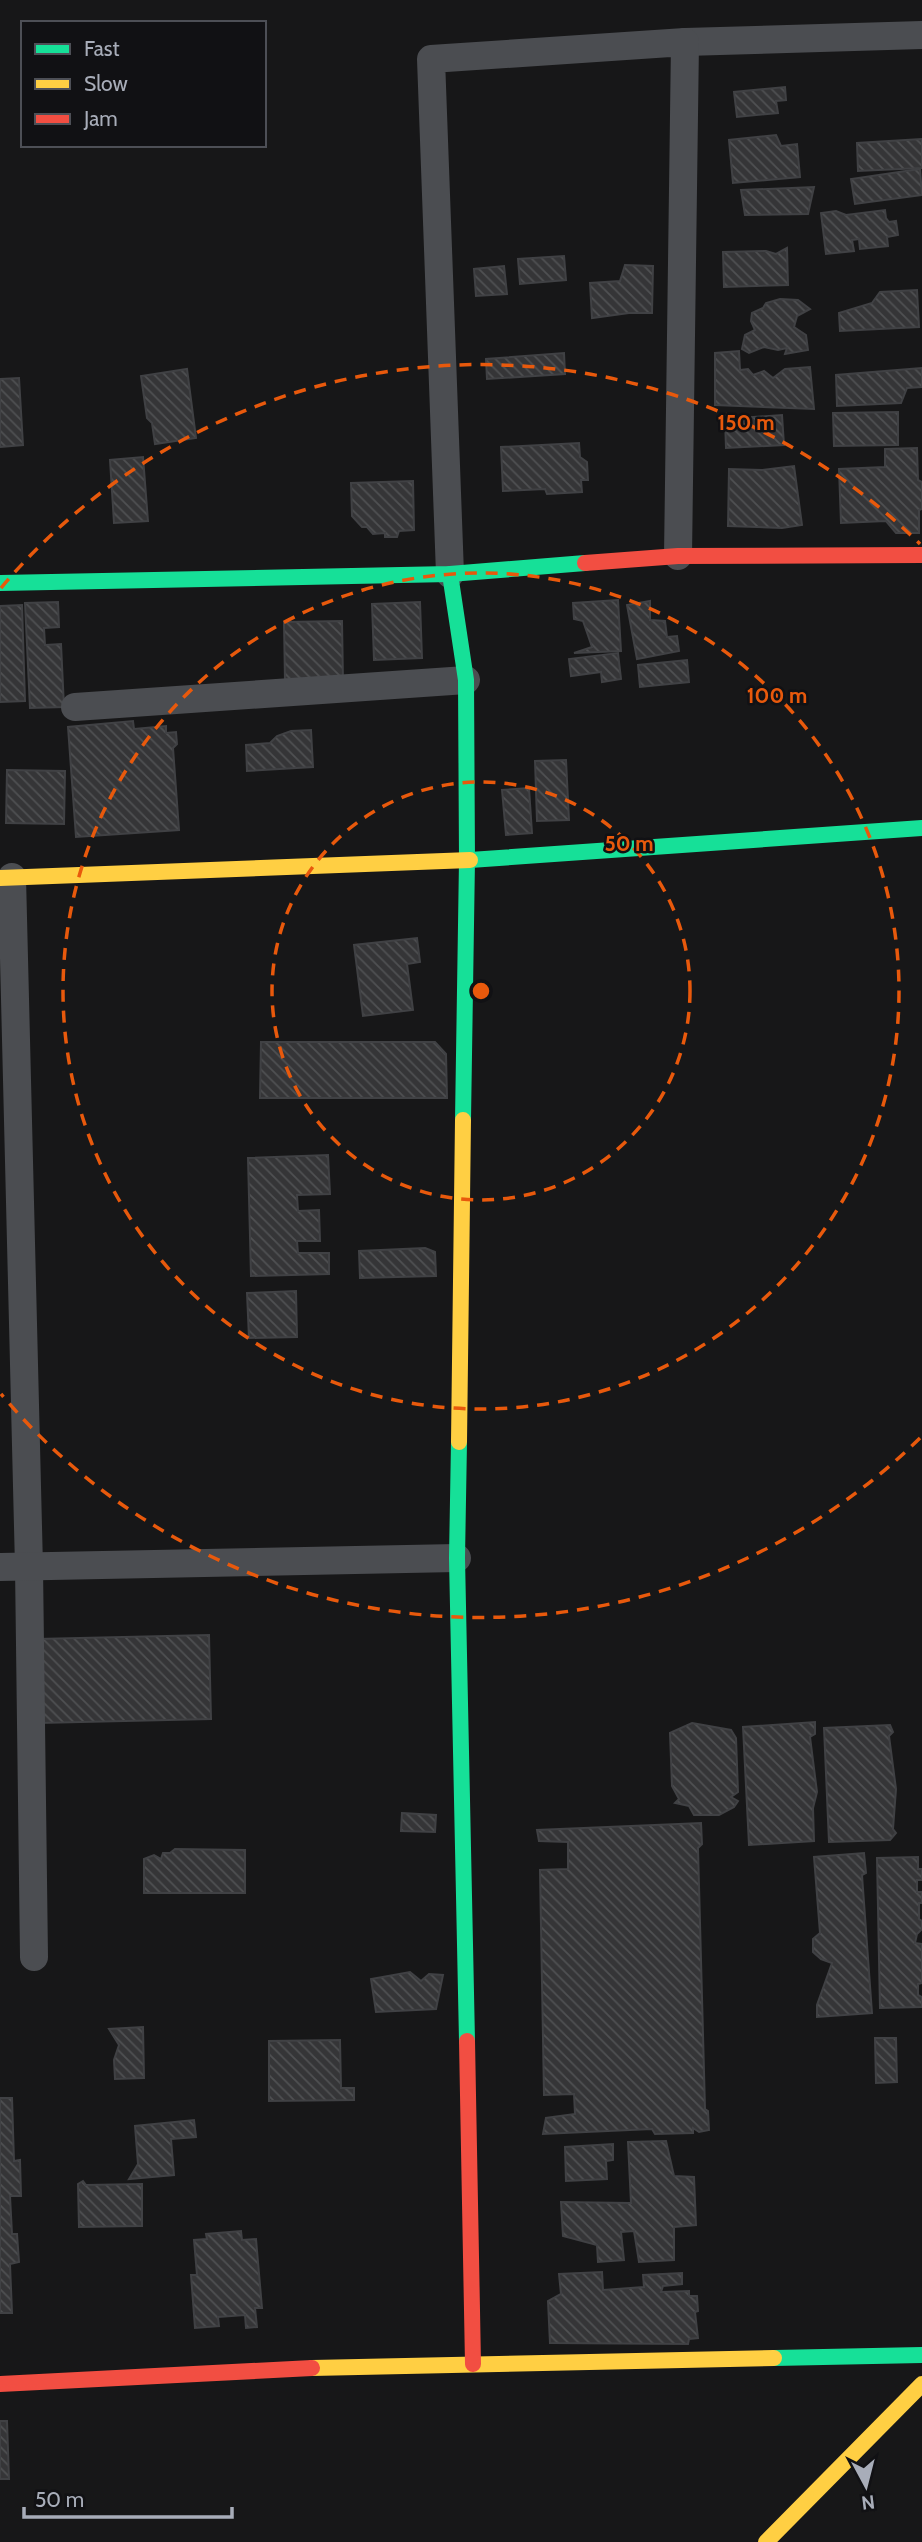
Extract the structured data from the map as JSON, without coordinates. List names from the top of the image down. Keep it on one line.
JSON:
{"legend":["Fast","Slow","Jam"],"scale_bar":"50 m","north":"bottom","rings":["150 m","100 m","50 m"]}
